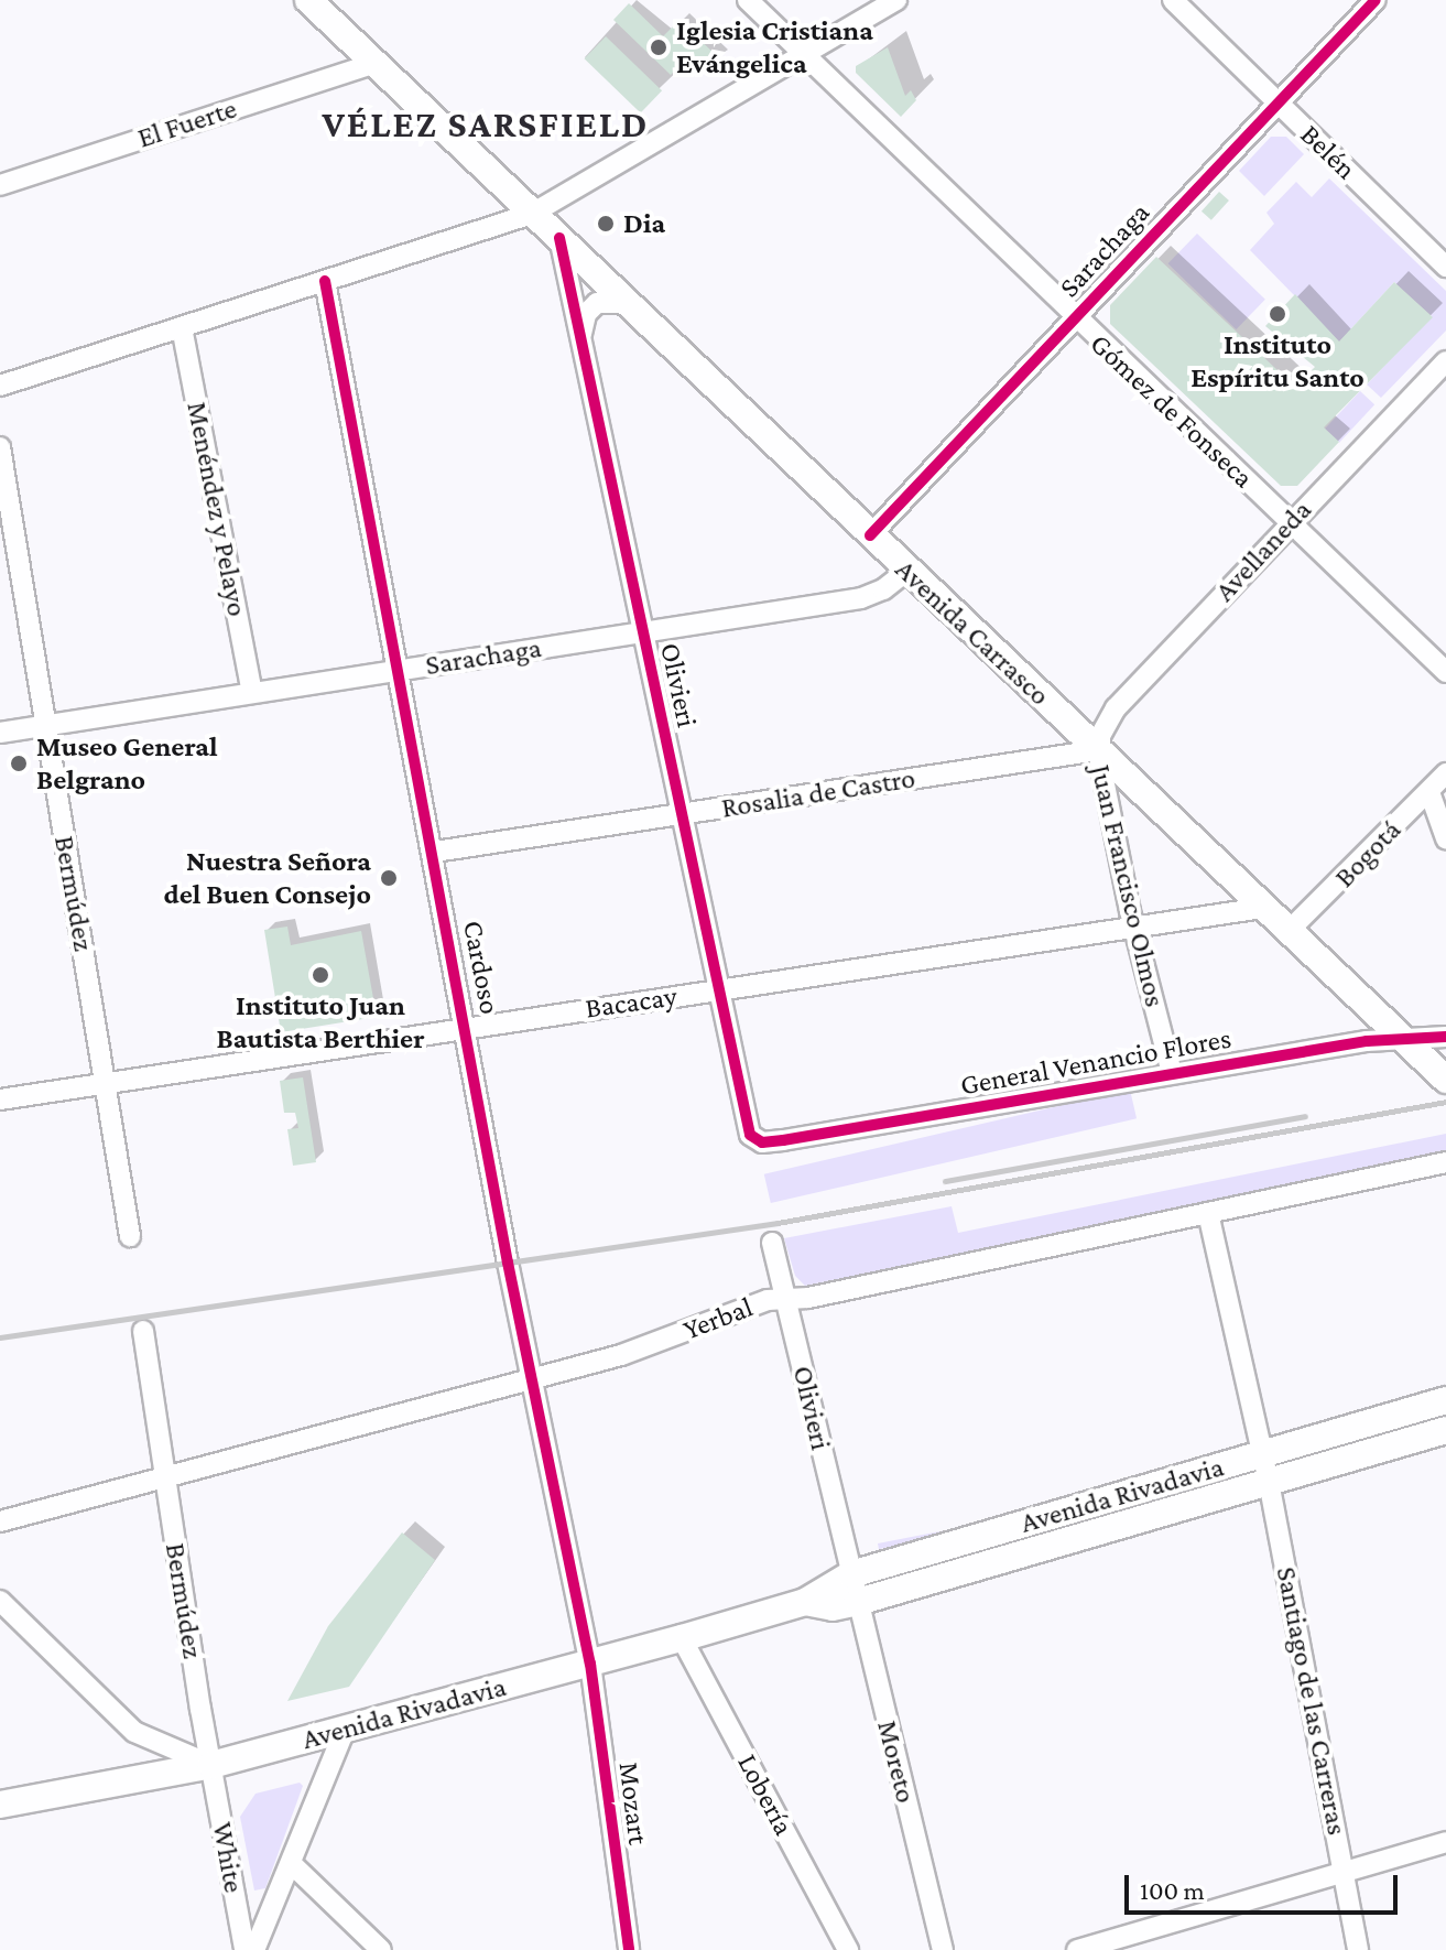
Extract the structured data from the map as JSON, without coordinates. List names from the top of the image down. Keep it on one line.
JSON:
{"streets":{"main road":["Avenida Carrasco","Avenida Rivadavia"],"street":["El Fuerte","Belén","Sarachaga","Gómez de Fonseca","Menéndez y Pelayo","Avellaneda","Olivieri","Rosalia de Castro","Bogotá","Juan Francisco Olmos","Bermúdez","Cardoso","Bacacay","General Venancio Flores","Yerbal","Santiago de las Carreras","Moreto","Lobería","Mozart","White"]},"crossings":[["El Fuerte","Avenida Carrasco"],["Belén","Sarachaga"],["Sarachaga","Gómez de Fonseca"],["Sarachaga","Menéndez y Pelayo"],["Sarachaga","Avenida Carrasco"],["Sarachaga","Olivieri"],["Sarachaga","Bermúdez"],["Sarachaga","Cardoso"],["Gómez de Fonseca","Avellaneda"],["Avellaneda","Avenida Carrasco"],["Avellaneda","Rosalia de Castro"],["Avellaneda","Juan Francisco Olmos"],["Avenida Carrasco","Olivieri"],["Avenida Carrasco","Rosalia de Castro"],["Avenida Carrasco","Bogotá"],["Avenida Carrasco","Juan Francisco Olmos"],["Avenida Carrasco","Bacacay"],["Avenida Carrasco","General Venancio Flores"],["Olivieri","Rosalia de Castro"],["Olivieri","Bacacay"],["Olivieri","General Venancio Flores"],["Olivieri","Yerbal"],["Olivieri","Avenida Rivadavia"],["Olivieri","Moreto"],["Rosalia de Castro","Juan Francisco Olmos"],["Rosalia de Castro","Cardoso"],["Juan Francisco Olmos","Bacacay"],["Juan Francisco Olmos","General Venancio Flores"],["Bermúdez","Bacacay"],["Bermúdez","Yerbal"],["Bermúdez","Avenida Rivadavia"],["Bermúdez","White"],["Cardoso","Bacacay"],["Cardoso","Yerbal"],["Cardoso","Avenida Rivadavia"],["Cardoso","Mozart"],["Avenida Rivadavia","Santiago de las Carreras"],["Avenida Rivadavia","Moreto"],["Avenida Rivadavia","Lobería"],["Avenida Rivadavia","Mozart"],["Avenida Rivadavia","White"]],"districts":["VÉLEZ SARSFIELD"],"places":["Iglesia Cristiana Evángelica","Dia","Instituto Espíritu Santo","Museo General Belgrano","Nuestra Señora del Buen Consejo","Instituto Juan Bautista Berthier"],"scale_bar":"100 m"}
